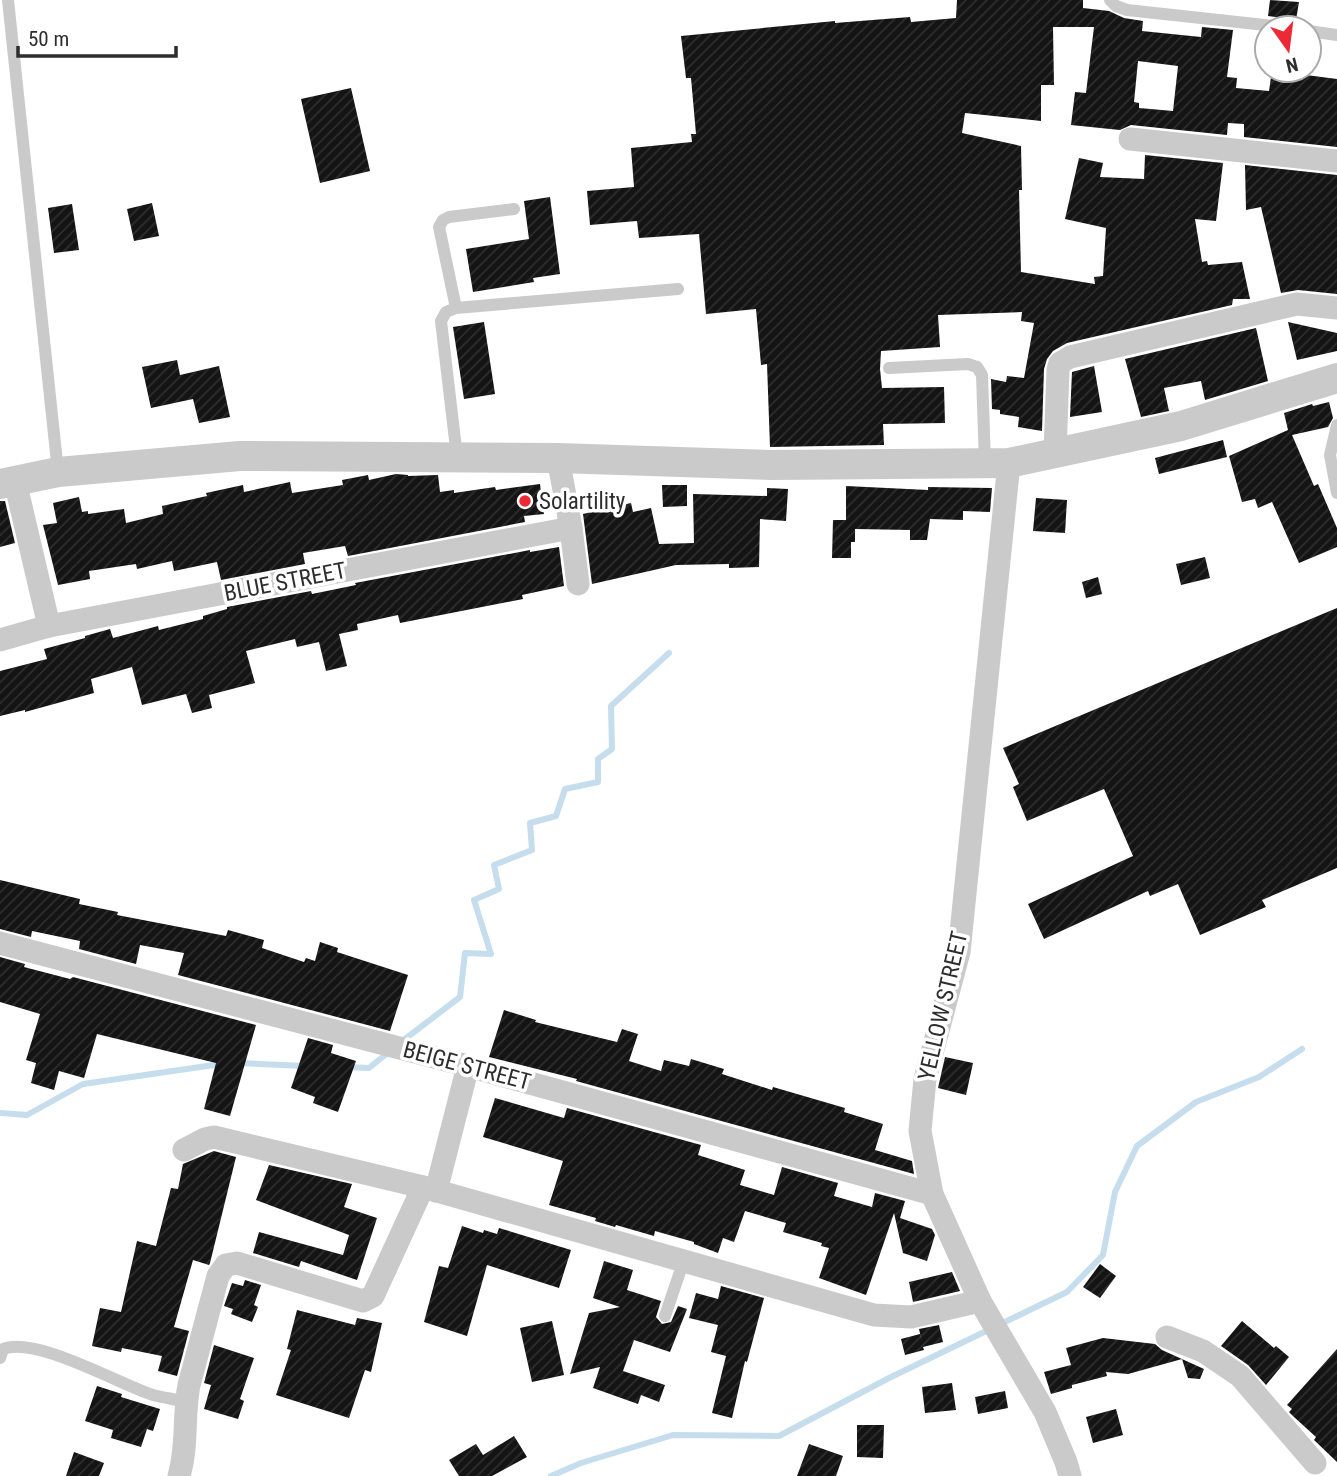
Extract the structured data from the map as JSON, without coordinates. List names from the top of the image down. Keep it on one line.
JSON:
{"streets":{"street":["BLUE STREET","YELLOW STREET","BEIGE STREET"]},"crossings":[["YELLOW STREET","BEIGE STREET"]],"places":["Solartility"],"scale_bar":"50 m","north":"bottom"}
